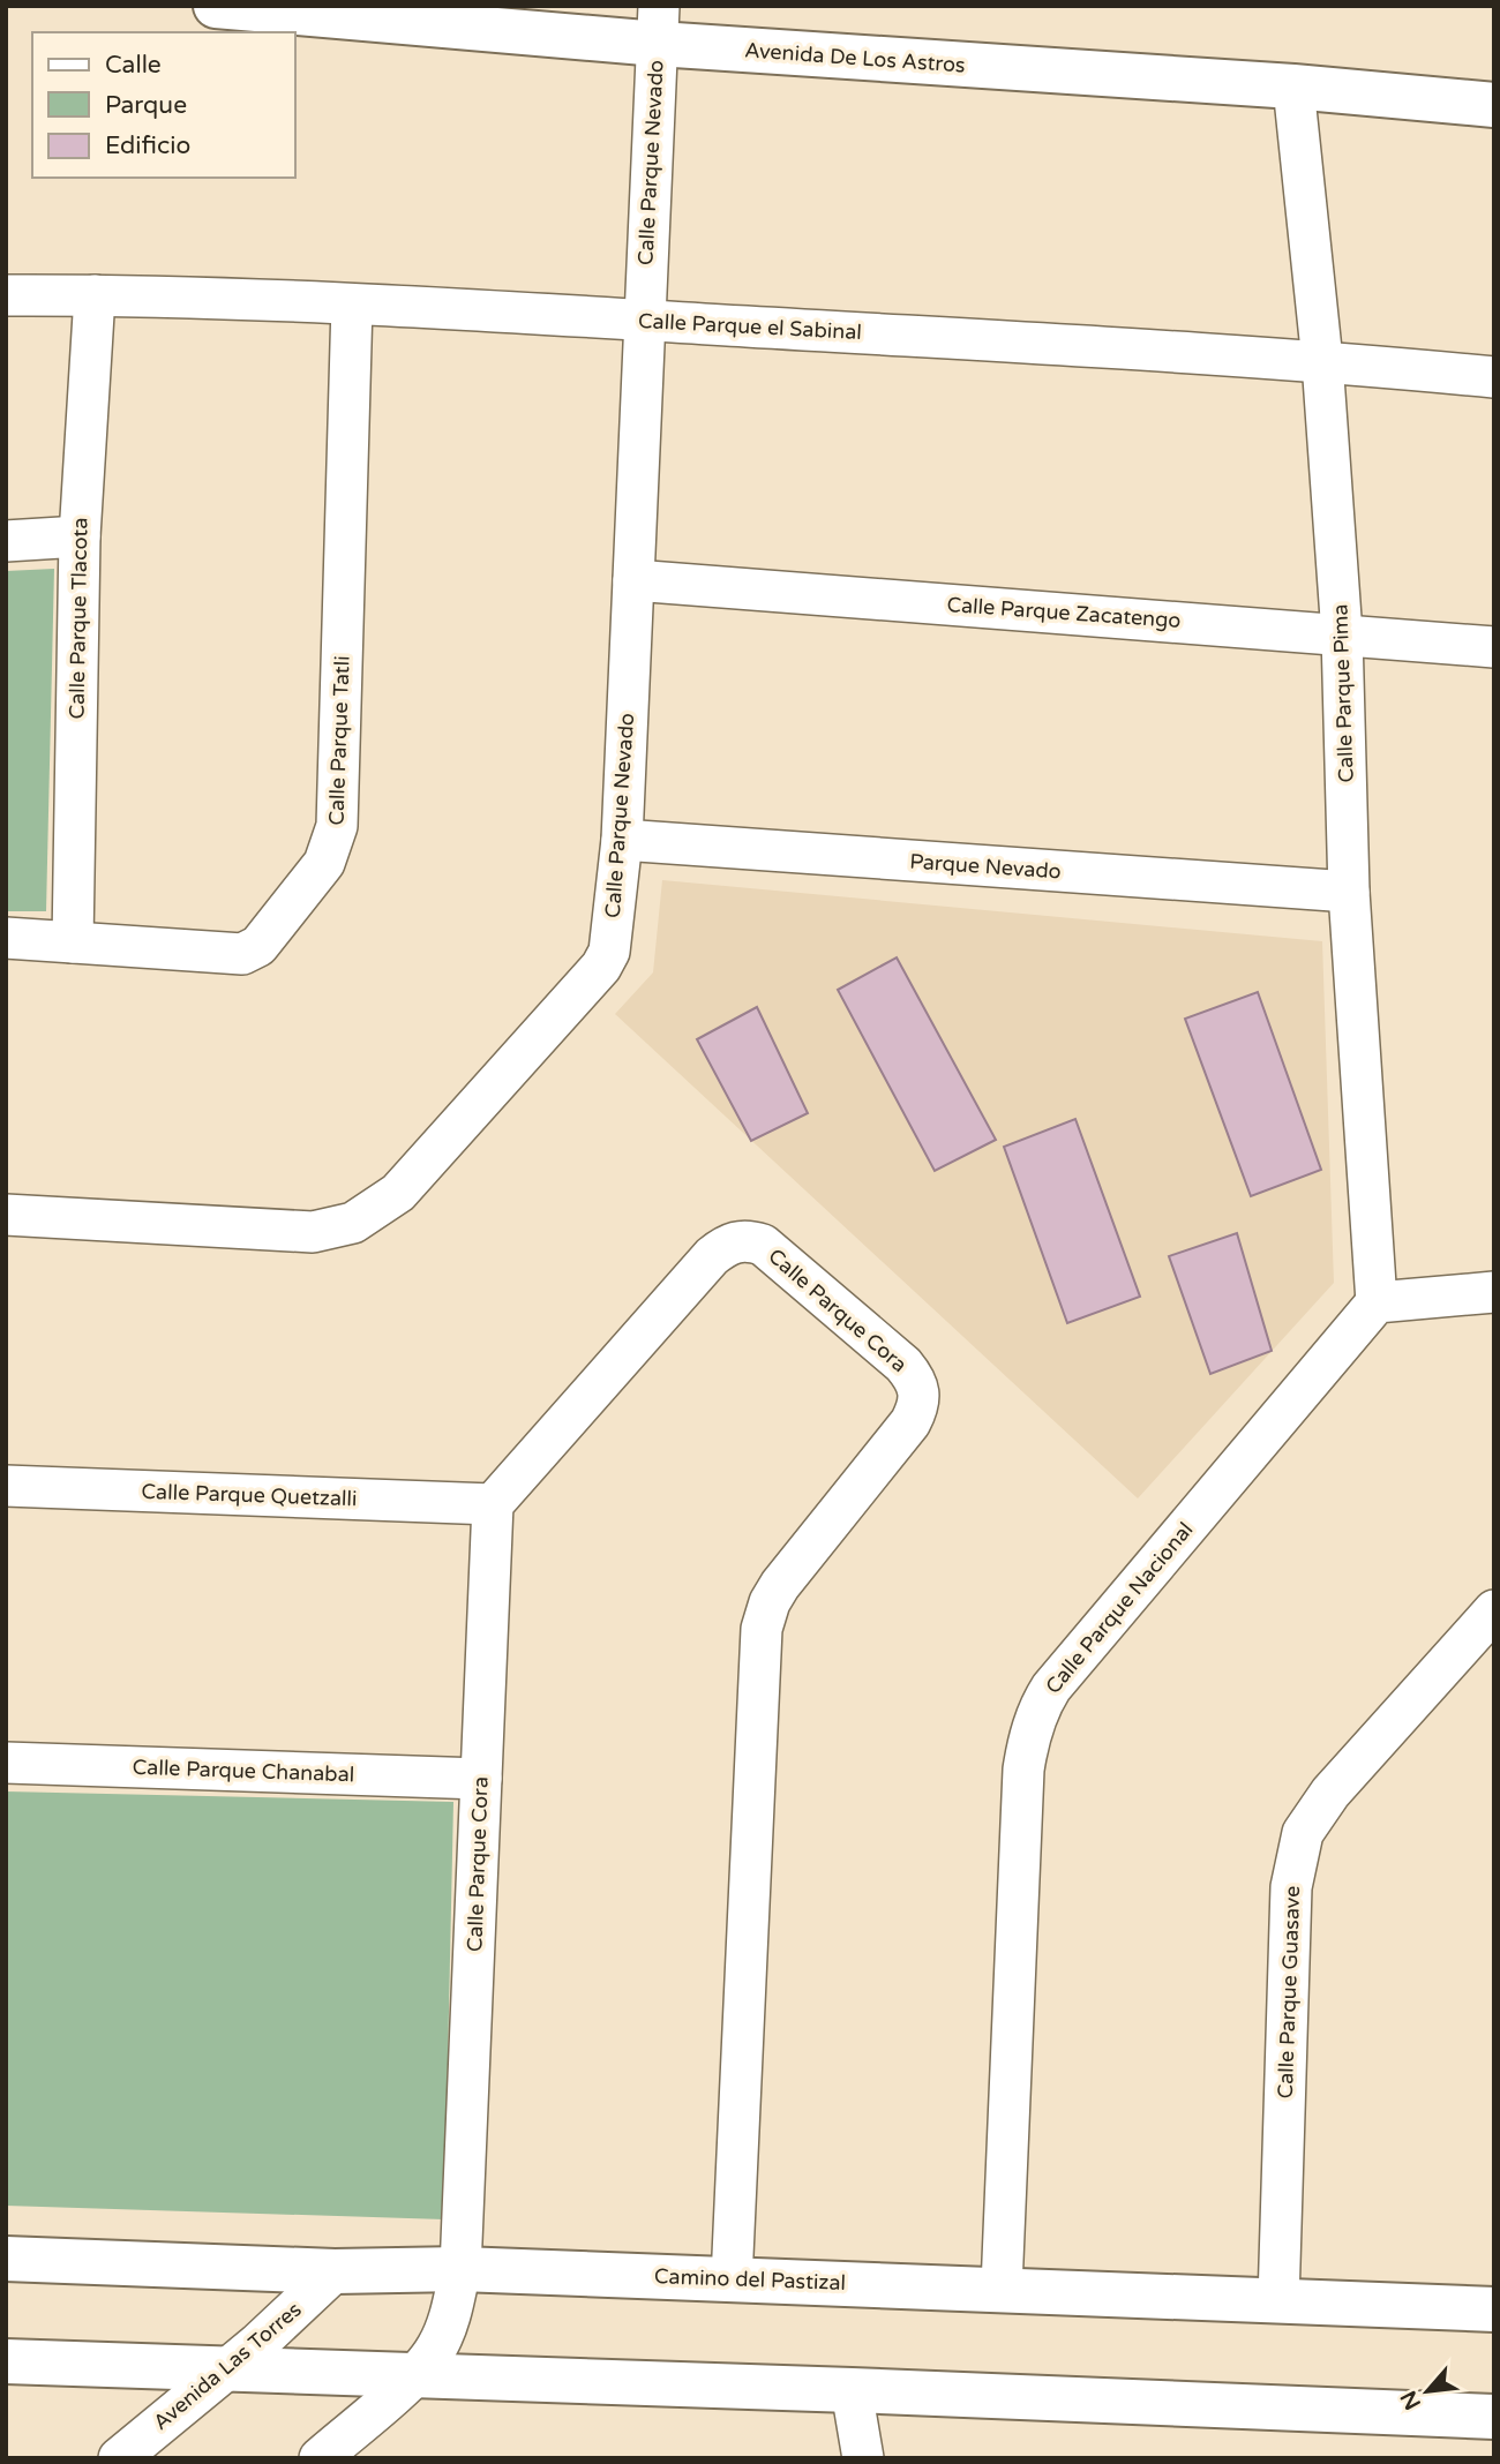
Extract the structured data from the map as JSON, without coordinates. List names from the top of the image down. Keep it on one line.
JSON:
{"streets":{"street":["Avenida De Los Astros","Calle Parque Nevado","Calle Parque el Sabinal","Calle Parque Zacatengo","Calle Parque Tlacota","Calle Parque Pima","Calle Parque Tatli","Parque Nevado","Calle Parque Cora","Calle Parque Quetzalli","Calle Parque Nacional","Calle Parque Chanabal","Calle Parque Guasave","Camino del Pastizal","Avenida Las Torres"]},"crossings":[["Avenida De Los Astros","Calle Parque Nevado"],["Avenida De Los Astros","Calle Parque Pima"],["Calle Parque Nevado","Calle Parque el Sabinal"],["Calle Parque Nevado","Calle Parque Zacatengo"],["Calle Parque Nevado","Parque Nevado"],["Calle Parque el Sabinal","Calle Parque Tlacota"],["Calle Parque el Sabinal","Calle Parque Pima"],["Calle Parque el Sabinal","Calle Parque Tatli"],["Calle Parque Zacatengo","Calle Parque Pima"],["Calle Parque Tlacota","Calle Parque Tatli"],["Calle Parque Pima","Parque Nevado"],["Calle Parque Pima","Calle Parque Nacional"],["Calle Parque Cora","Calle Parque Quetzalli"],["Calle Parque Cora","Calle Parque Chanabal"],["Calle Parque Cora","Camino del Pastizal"],["Calle Parque Nacional","Camino del Pastizal"],["Calle Parque Guasave","Camino del Pastizal"],["Camino del Pastizal","Avenida Las Torres"]],"legend":["Calle","Parque","Edificio"],"north":"bottom left"}
